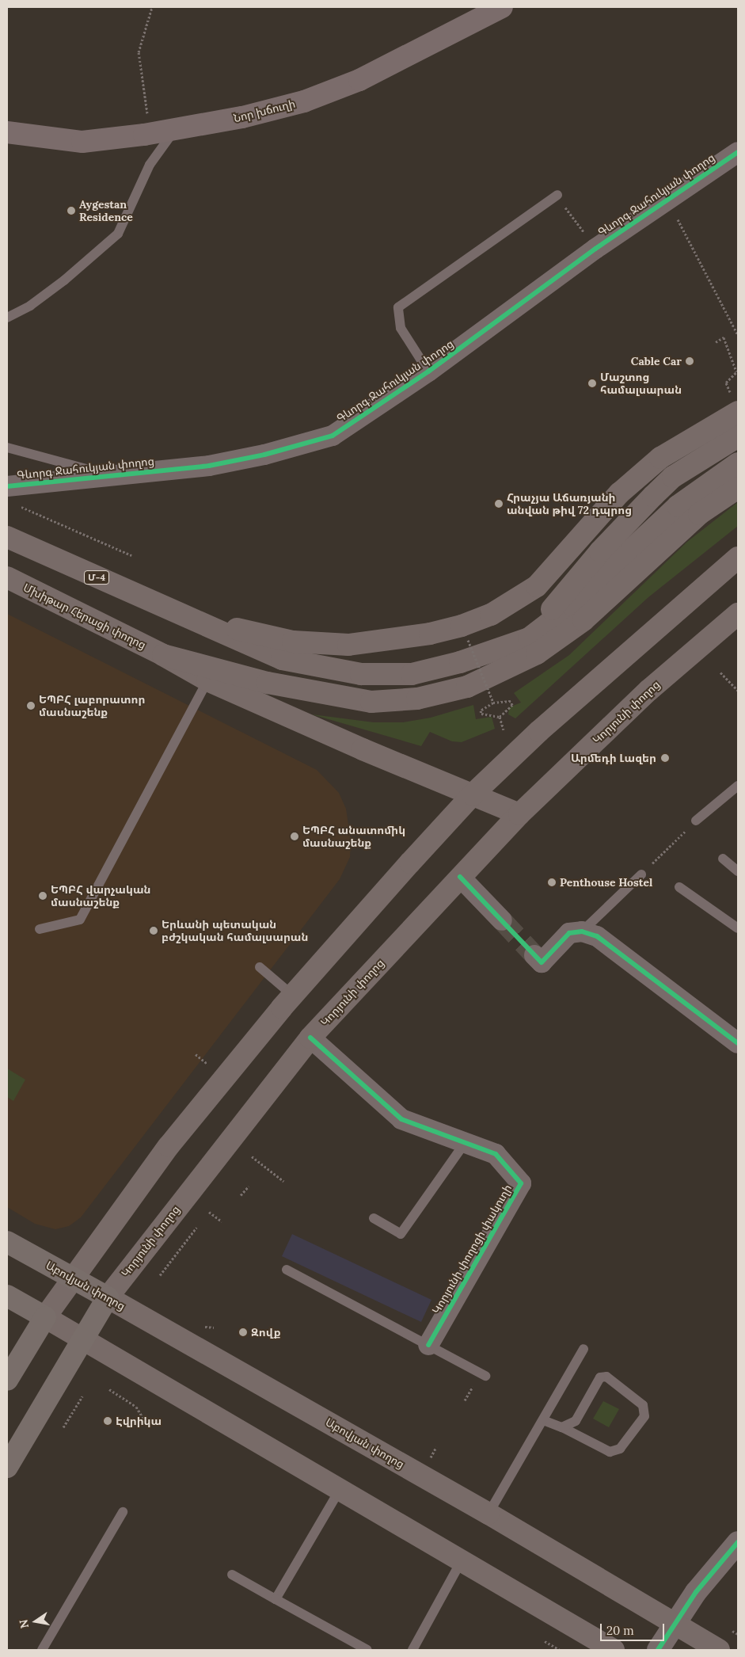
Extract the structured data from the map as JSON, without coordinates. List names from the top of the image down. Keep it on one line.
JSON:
{"streets":{"highway":["Կորյունի փողոց","Աբովյան փողոց"],"main road":["Նոր խճուղի","Մ-4","Մխիթար Հերացի փողոց"],"street":["Գևորգ Ջահուկյան փողոց","Կորյունի փողոցի փակուղի"]},"crossings":[["Կորյունի փողոց","Կորյունի փողոցի փակուղի"],["Կորյունի փողոց","Աբովյան փողոց"]],"places":["Aygestan Residence","Cable Car","Մաշտոց համալսարան","Հրաչյա Աճառյանի անվան թիվ 72 դպրոց","ԵՊԲՀ լաբորատոր մասնաշենք","Արմեդի Լազեր","ԵՊԲՀ անատոմիկ մասնաշենք","Penthouse Hostel","ԵՊԲՀ վարչական մասնաշենք","Երևանի պետական բժշկական համալսարան","Զովք","Էվրիկա"],"scale_bar":"20 m","north":"left"}
